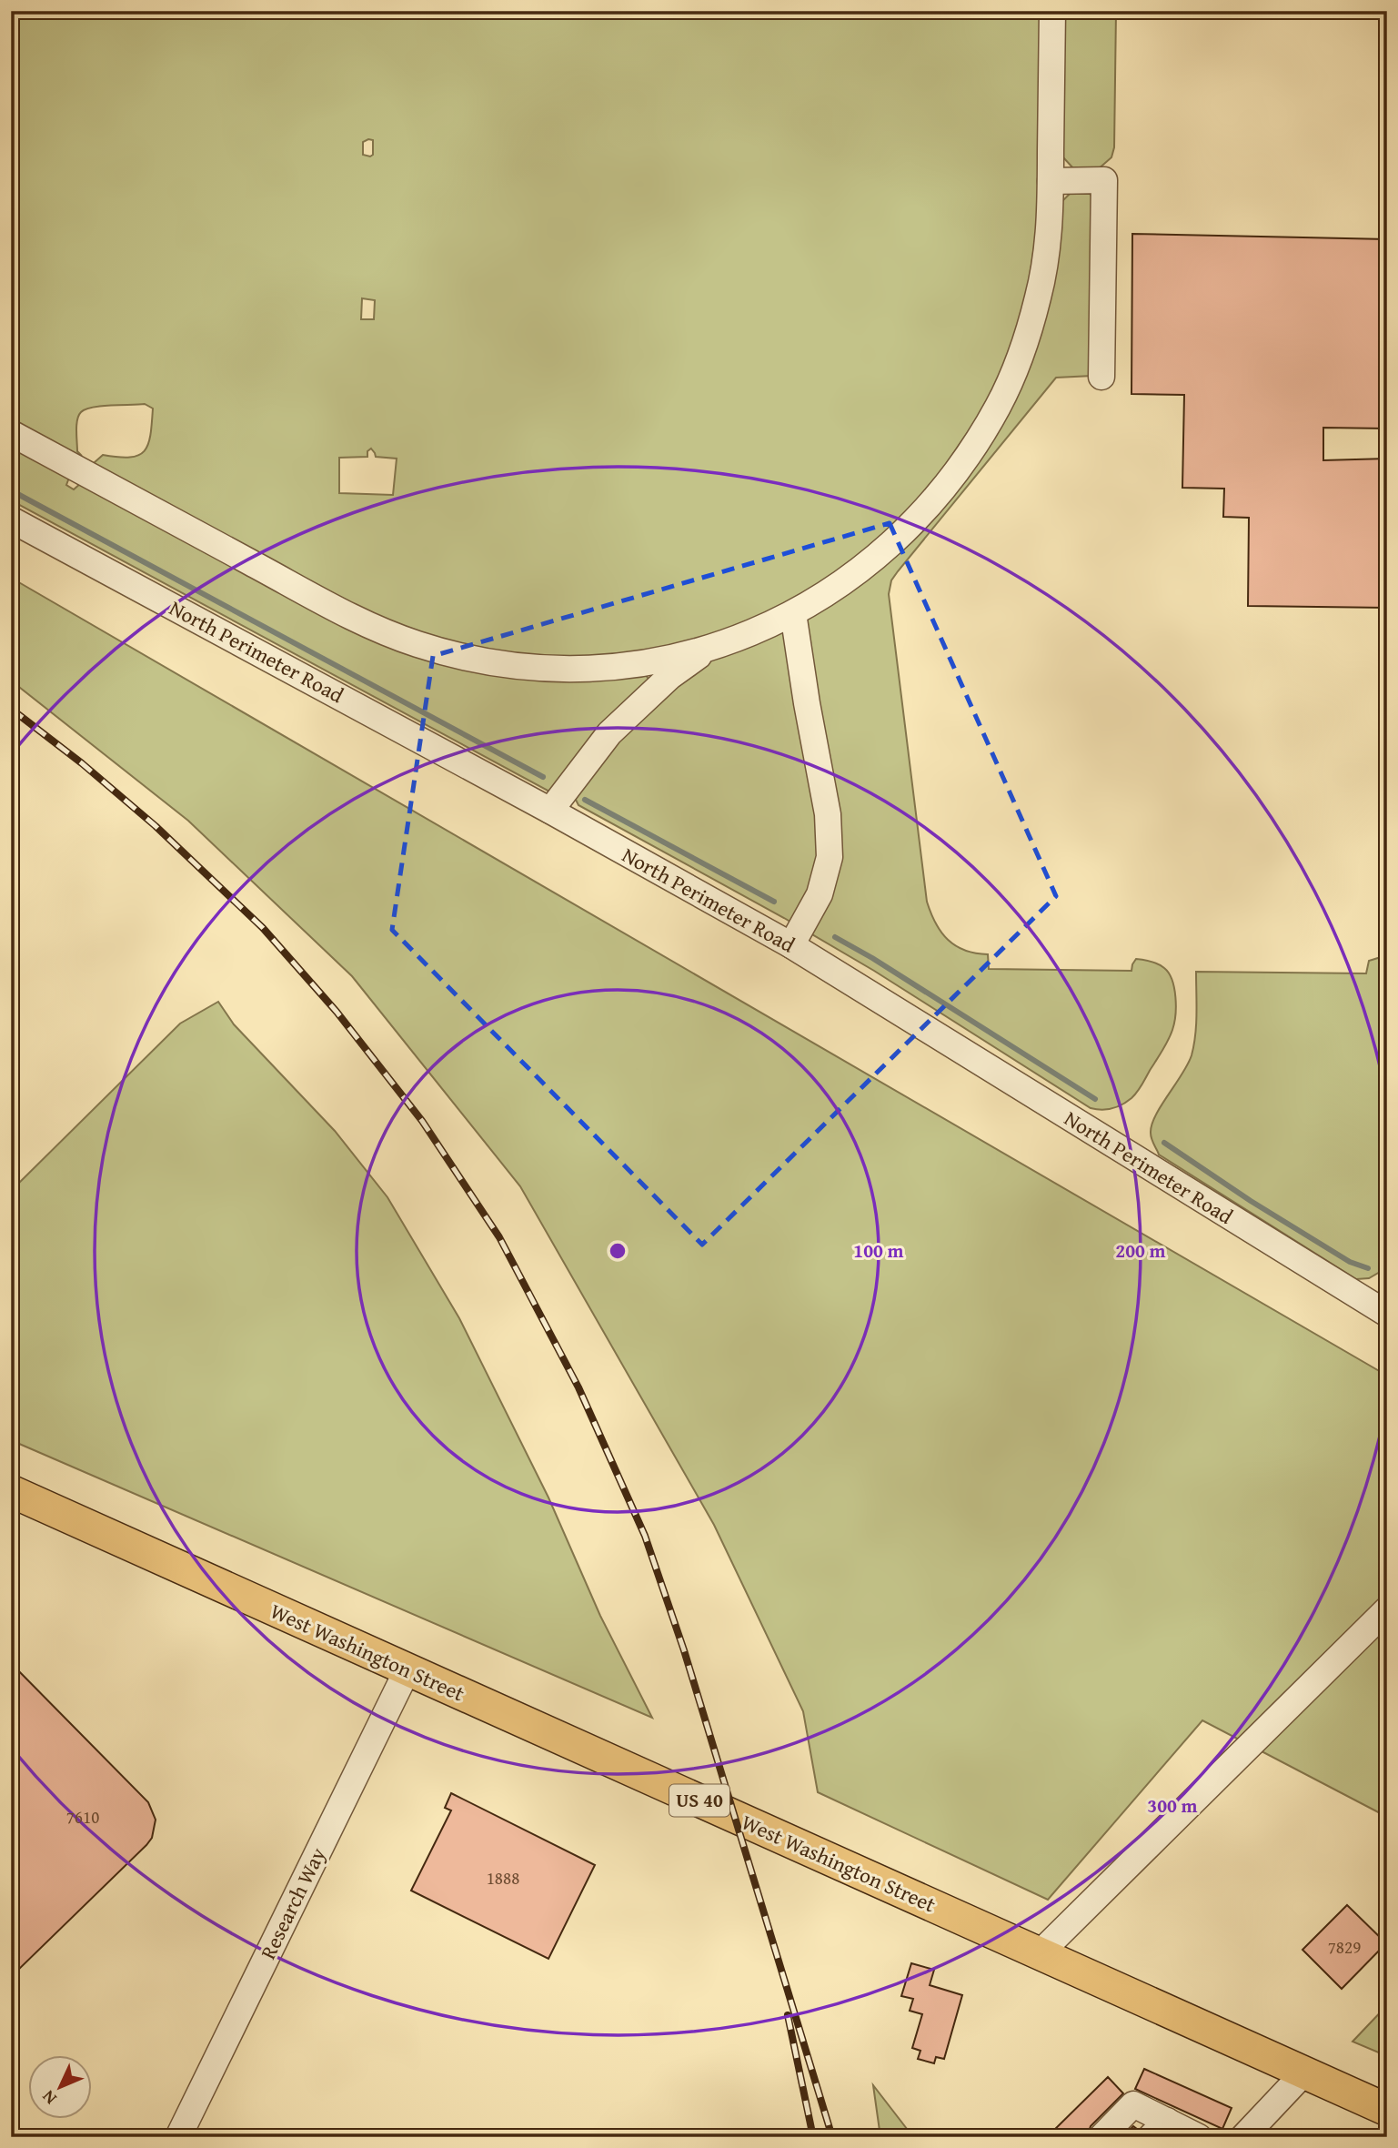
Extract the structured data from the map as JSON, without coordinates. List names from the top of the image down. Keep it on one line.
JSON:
{"streets":{"main road":["West Washington Street","US 40"],"street":["North Perimeter Road","Research Way"]},"crossings":[["West Washington Street","Research Way"]],"house_numbers":["7610","1888","7829"],"north":"bottom left","rings":["100 m","200 m","300 m"]}
